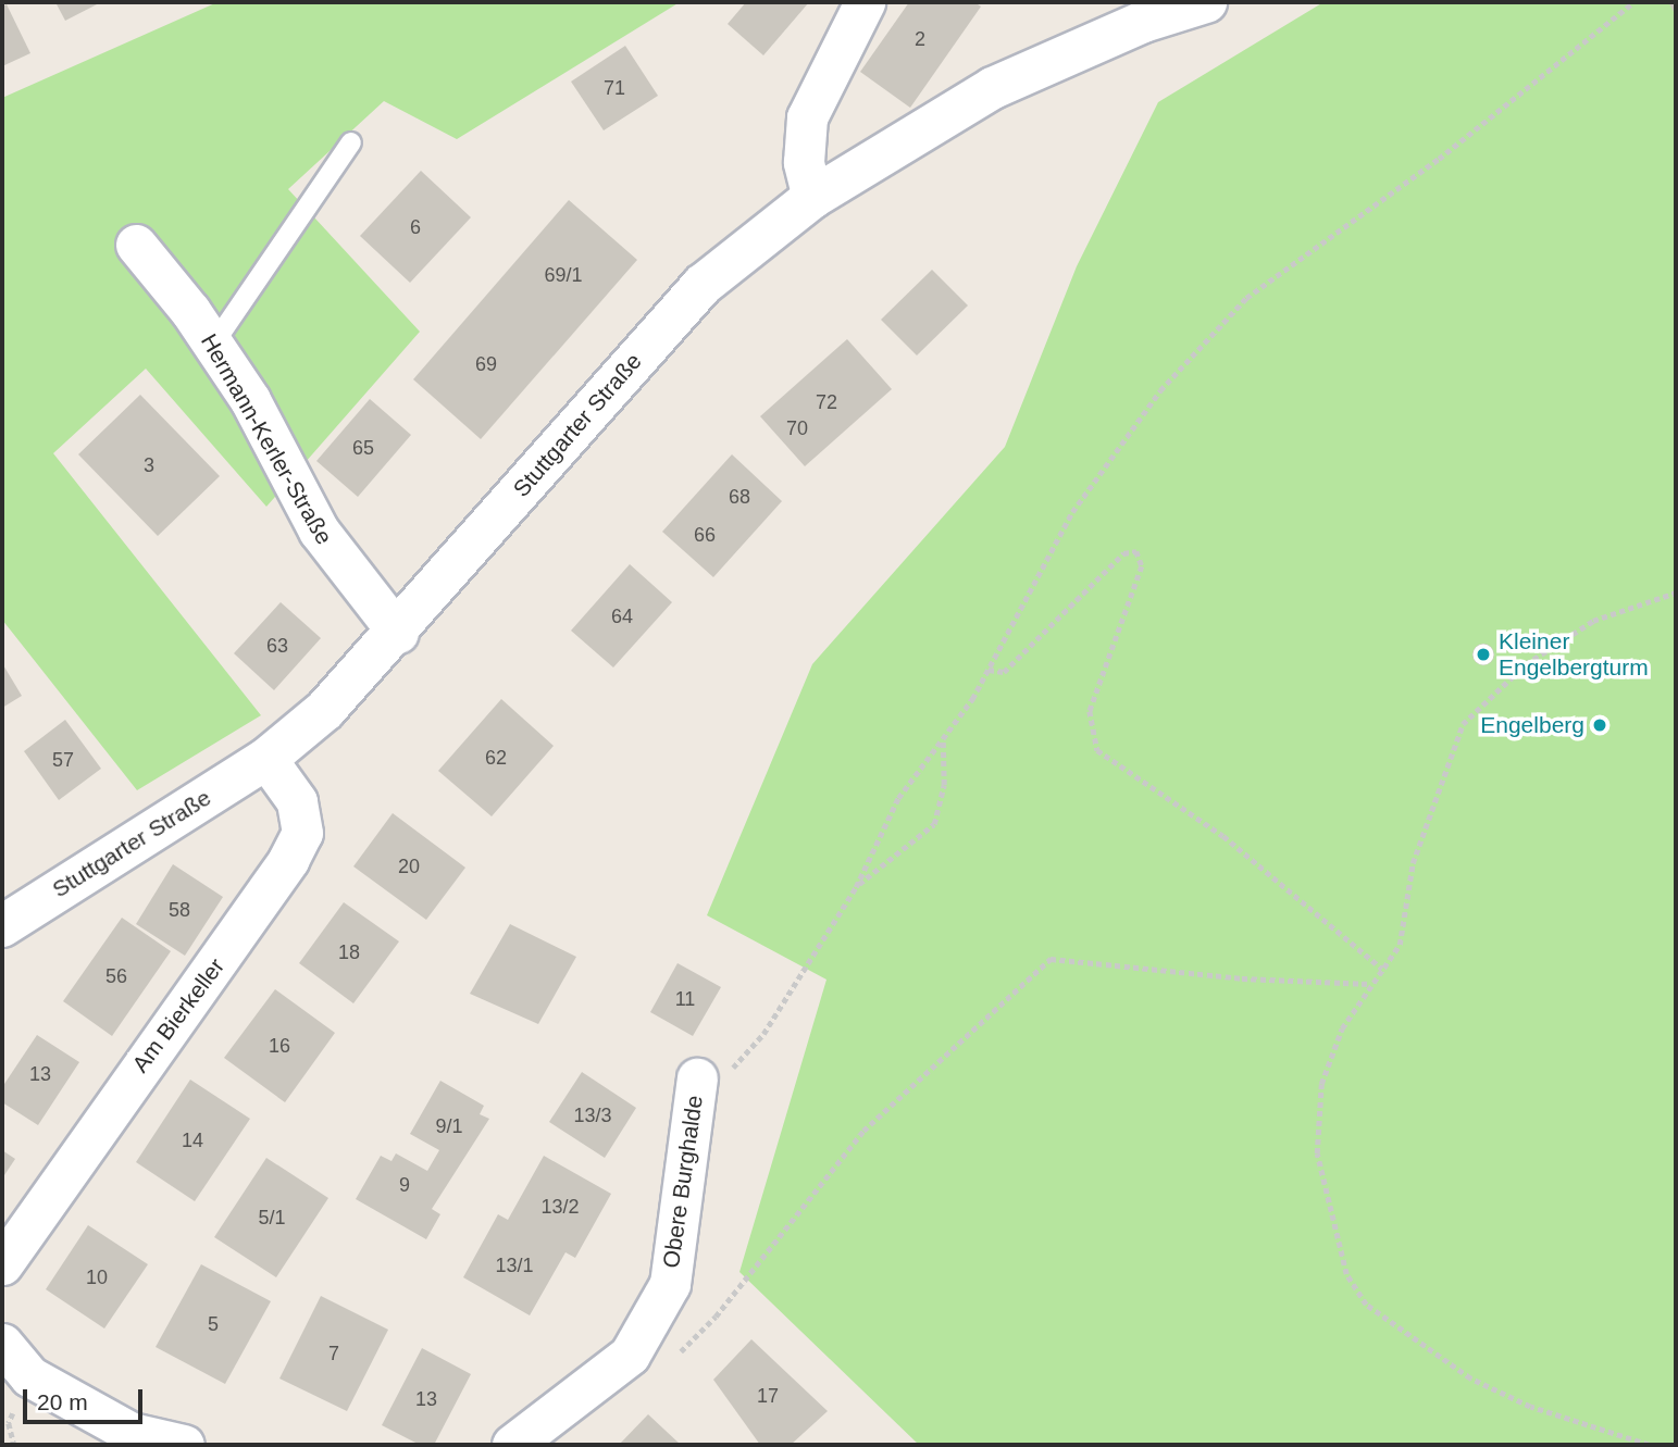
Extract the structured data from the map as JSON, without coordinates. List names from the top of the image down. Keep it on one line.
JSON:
{"streets":{"main road":["Stuttgarter Straße"],"street":["Hermann-Kerler-Straße","Am Bierkeller","Obere Burghalde"]},"crossings":[["Stuttgarter Straße","Hermann-Kerler-Straße"],["Stuttgarter Straße","Am Bierkeller"]],"places":["Kleiner Engelbergturm","Engelberg"],"house_numbers":["2","71","6","69/1","69","72","70","65","3","68","66","64","63","62","57","20","58","18","56","11","16","13","13/3","9/1","14","9","13/2","5/1","13/1","10","5","7","17","13"],"scale_bar":"20 m"}
